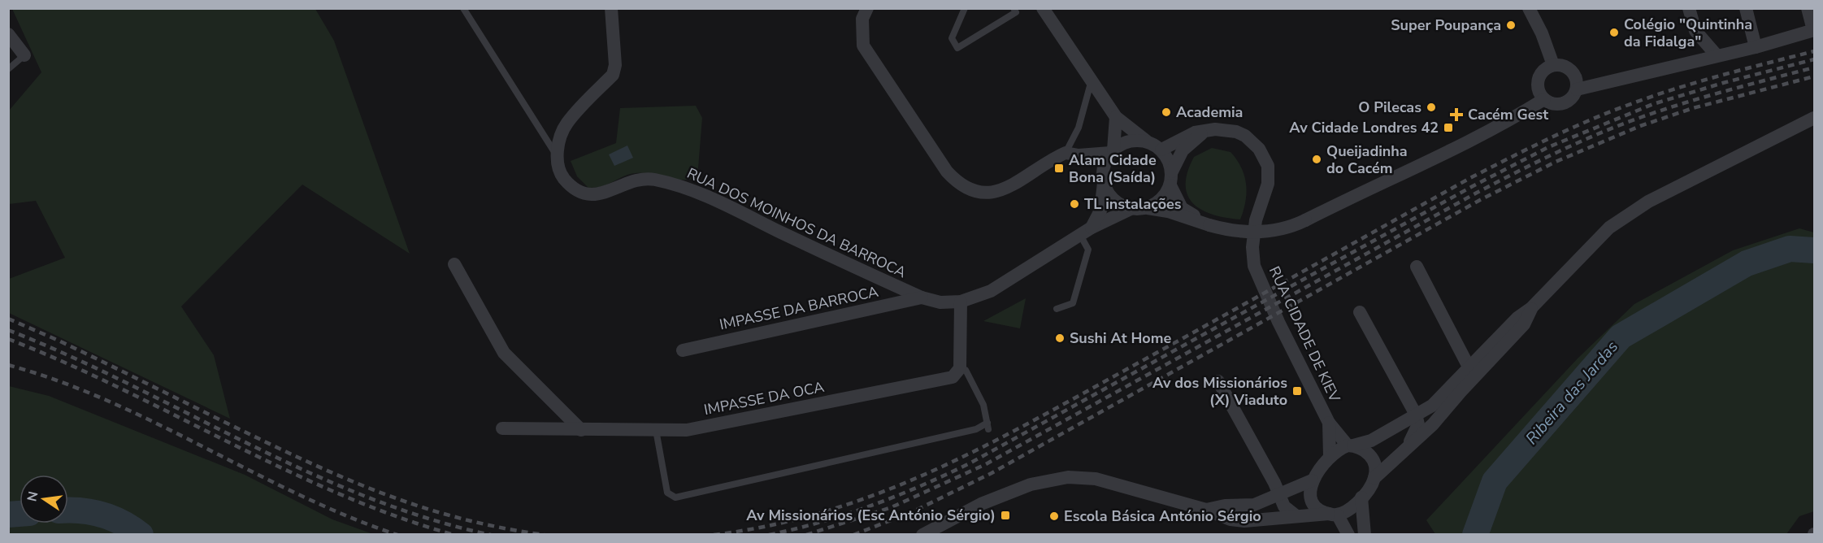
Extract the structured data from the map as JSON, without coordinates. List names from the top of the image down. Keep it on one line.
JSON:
{"streets":{"street":["RUA DOS MOINHOS DA BARROCA","IMPASSE DA BARROCA","RUA CIDADE DE KIEV","IMPASSE DA OCA"]},"crossings":[["RUA DOS MOINHOS DA BARROCA","IMPASSE DA BARROCA"],["RUA DOS MOINHOS DA BARROCA","RUA CIDADE DE KIEV"]],"water":["Ribeira das Jardas"],"places":{"other":["Super Poupança","Colégio \"Quintinha da Fidalga\"","O Pilecas","Academia","Queijadinha do Cacém","TL instalações","Sushi At Home","Escola Básica António Sérgio"],"health":["Cacém Gest"],"transit":["Av Cidade Londres 42","Alam Cidade Bona (Saída)","Av dos Missionários (X) Viaduto","Av Missionários (Esc António Sérgio)"]},"north":"left"}
